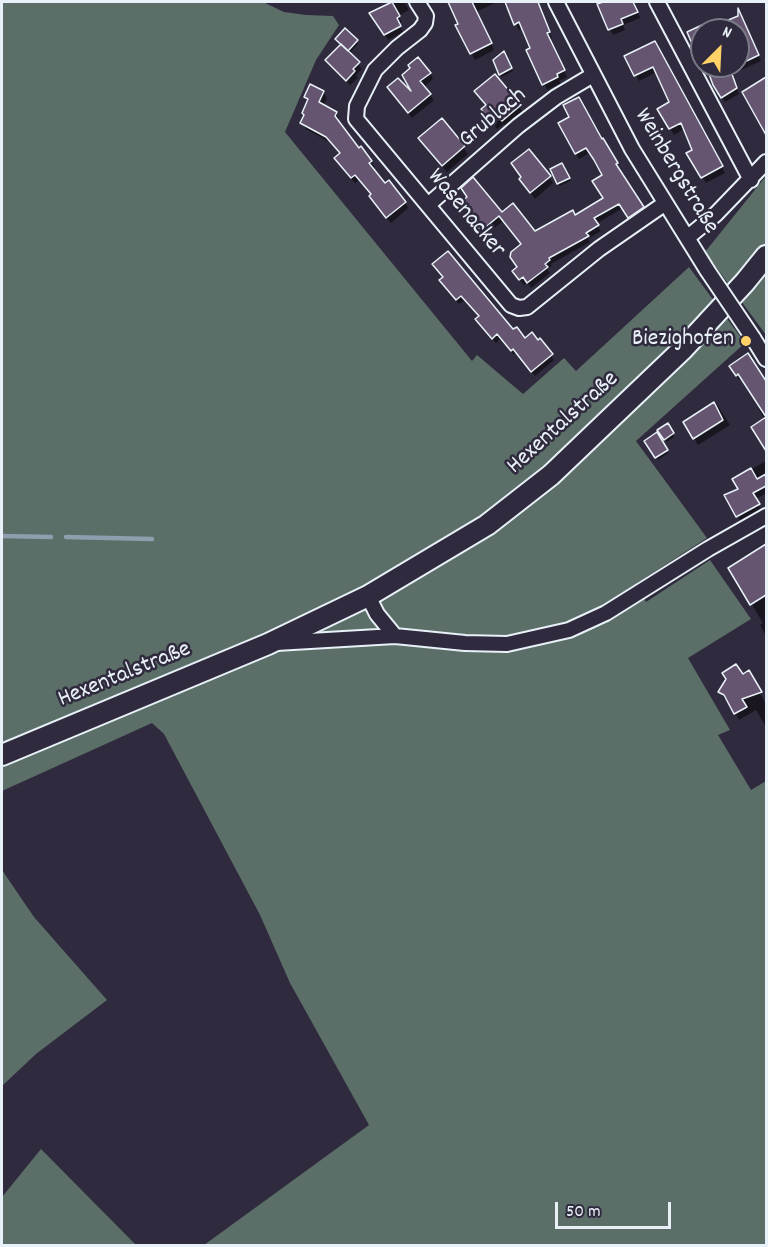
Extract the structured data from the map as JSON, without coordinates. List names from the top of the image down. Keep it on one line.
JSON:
{"streets":{"main road":["Hexentalstraße"],"street":["Grublach","Weinbergstraße","Wasenacker"]},"crossings":[["Grublach","Weinbergstraße"],["Grublach","Wasenacker"],["Weinbergstraße","Wasenacker"]],"places":["Biezighofen"],"scale_bar":"50 m","north":"top right"}
